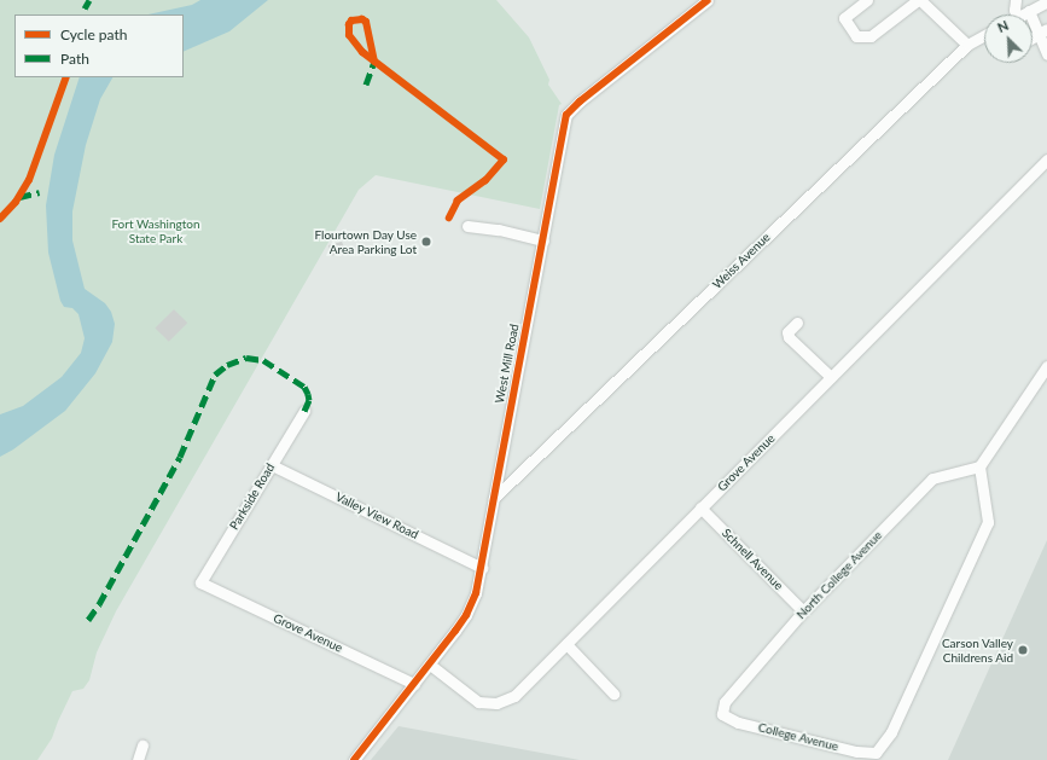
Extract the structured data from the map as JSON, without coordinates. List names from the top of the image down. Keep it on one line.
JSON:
{"streets":{"street":["Weiss Avenue","West Mill Road","Grove Avenue","Parkside Road","Valley View Road","Schnell Avenue","North College Avenue","College Avenue"]},"crossings":[["Weiss Avenue","West Mill Road"],["West Mill Road","Grove Avenue"],["West Mill Road","Valley View Road"],["Grove Avenue","Parkside Road"],["Grove Avenue","Schnell Avenue"],["Parkside Road","Valley View Road"],["Schnell Avenue","North College Avenue"],["North College Avenue","College Avenue"]],"parks":["Fort Washington State Park"],"places":["Flourtown Day Use Area Parking Lot","Carson Valley Childrens Aid"],"legend":["Cycle path","Path"],"north":"top left"}
